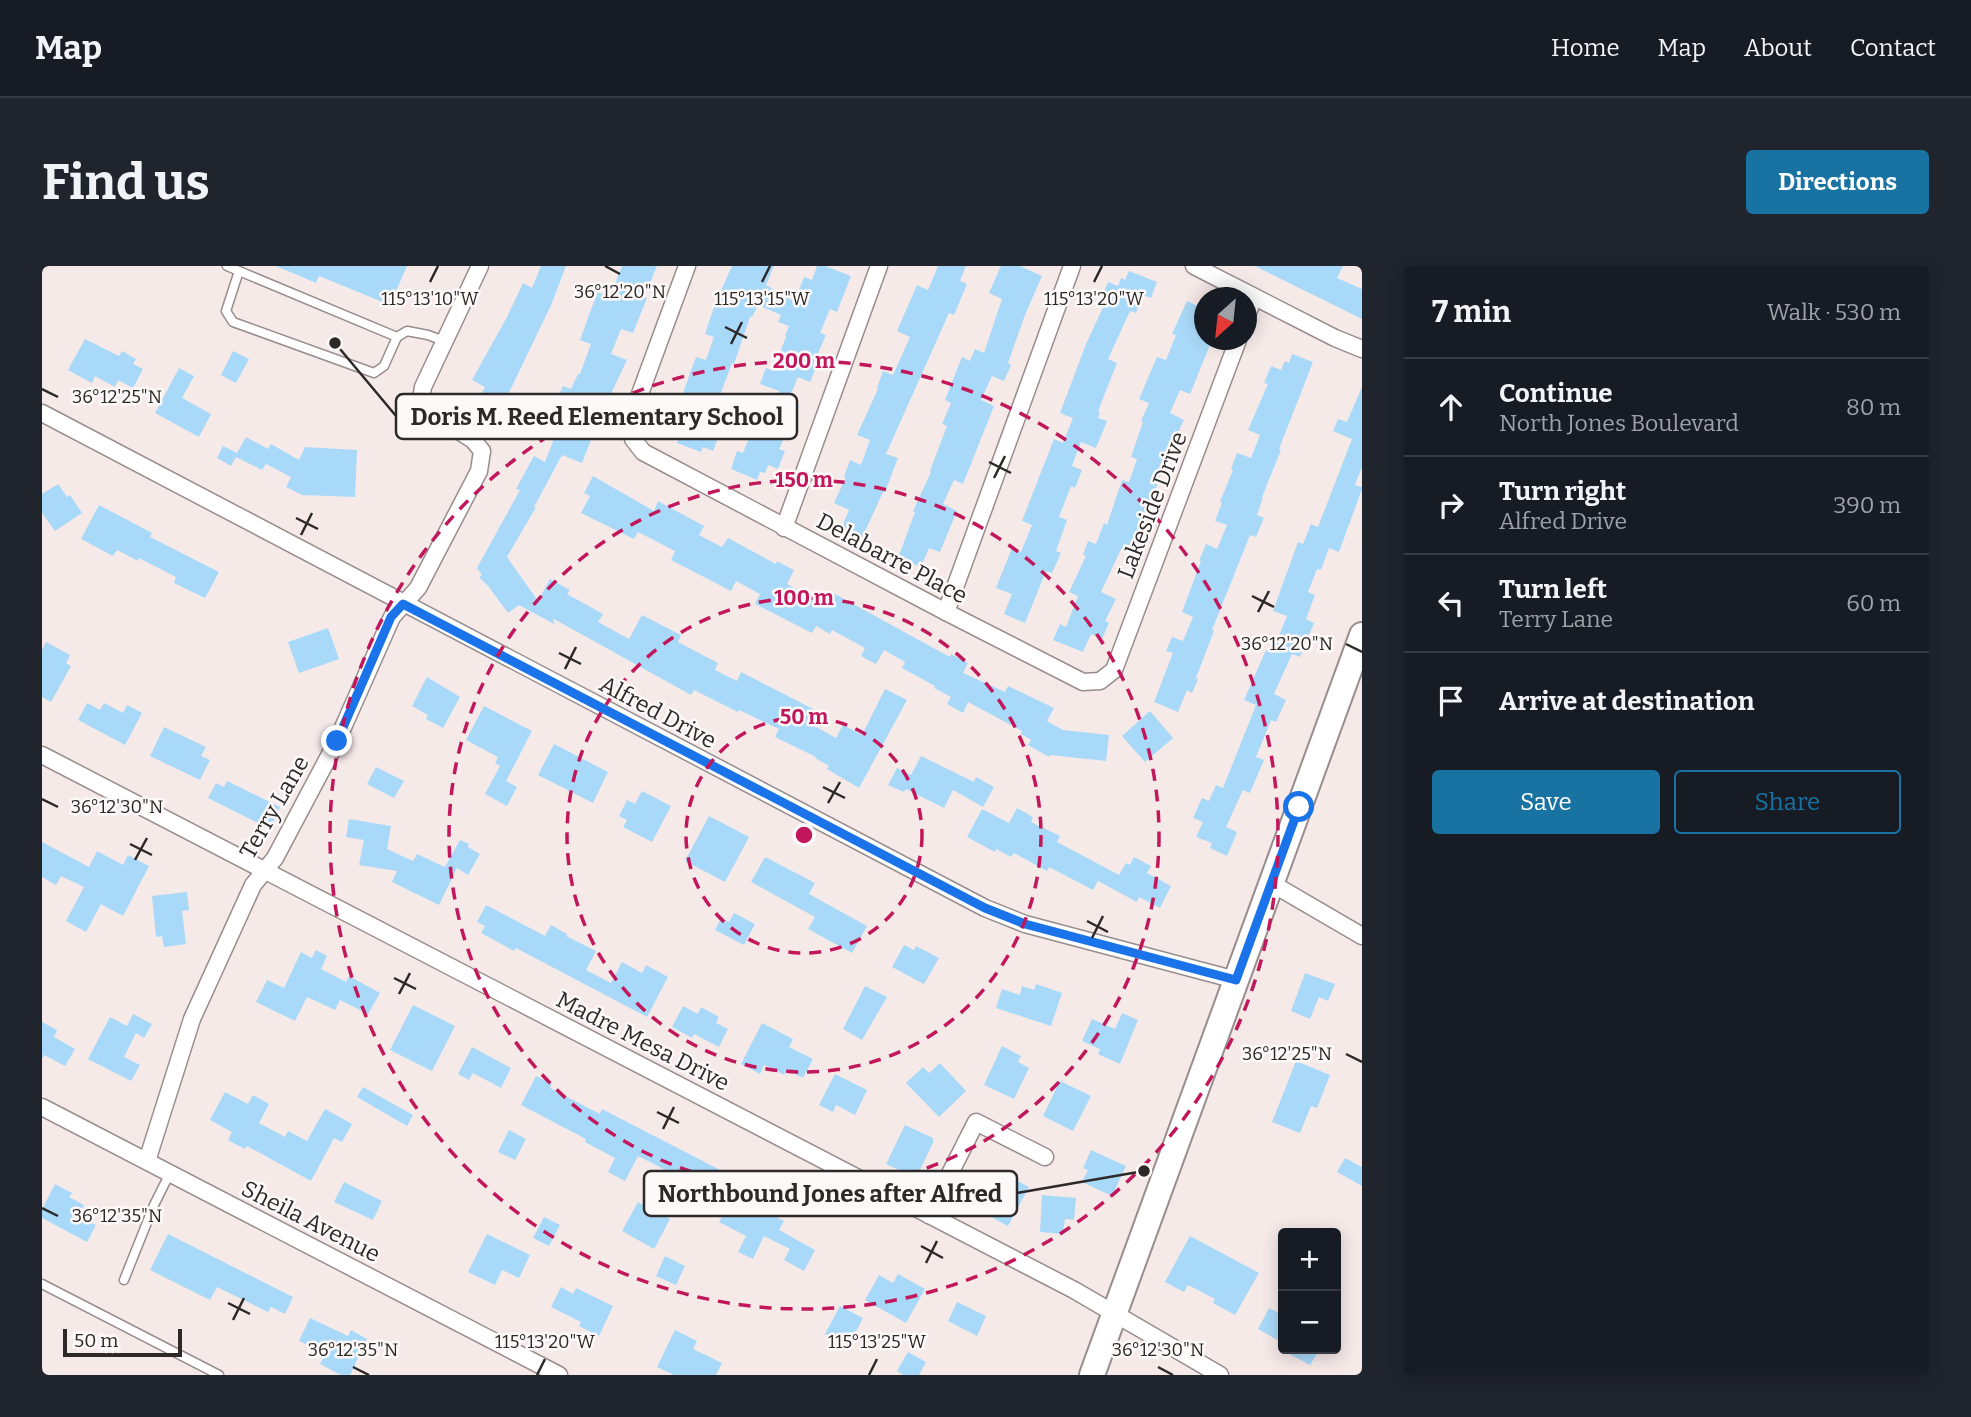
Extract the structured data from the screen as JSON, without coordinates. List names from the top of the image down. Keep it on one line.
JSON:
{"streets":{"street":["Lakeside Drive","Delabarre Place","Alfred Drive","Terry Lane","Madre Mesa Drive","Sheila Avenue"]},"crossings":[["Lakeside Drive","Delabarre Place"],["Alfred Drive","Terry Lane"],["Terry Lane","Madre Mesa Drive"],["Terry Lane","Sheila Avenue"]],"places":["Doris M. Reed Elementary School","Northbound Jones after Alfred"],"scale_bar":"50 m","north":"bottom left","page":{"header":"Map","nav":["Home","Map","About","Contact"],"buttons":["Directions",["Save","Share"]],"title":"Find us","heading":["7 min","Walk · 530 m"],"list":[["Continue","North Jones Boulevard","80 m"],["Turn right","Alfred Drive","390 m"],["Turn left","Terry Lane","60 m"],"Arrive at destination"],"map_buttons":["+","−"],"scale":"50 m"},"coordinates":["36°12'20\"N","115°13'10\"W","115°13'15\"W","115°13'20\"W","36°12'25\"N","36°12'30\"N","36°12'35\"N","115°13'25\"W"],"rings":["200 m","150 m","100 m","50 m"]}
